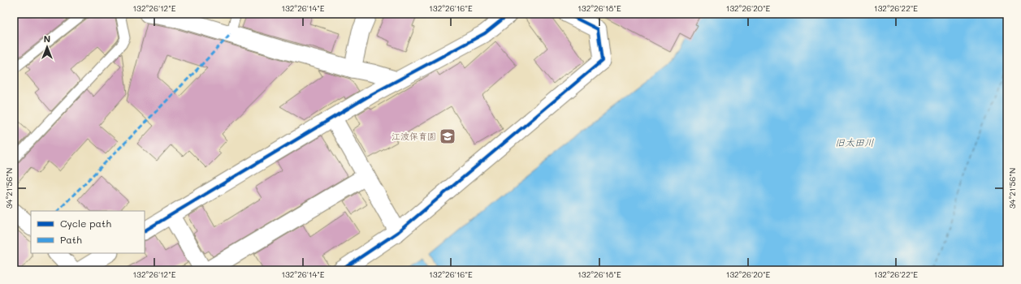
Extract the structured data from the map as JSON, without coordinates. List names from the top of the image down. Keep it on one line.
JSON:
{"water":["旧太田川"],"places":{"school or university":["江波保育園"]},"legend":["Cycle path","Path"],"north":"top","coordinates":["132°26'12\"E","132°26'14\"E","132°26'16\"E","132°26'18\"E","132°26'20\"E","132°26'22\"E","34°21'56\"N"]}
